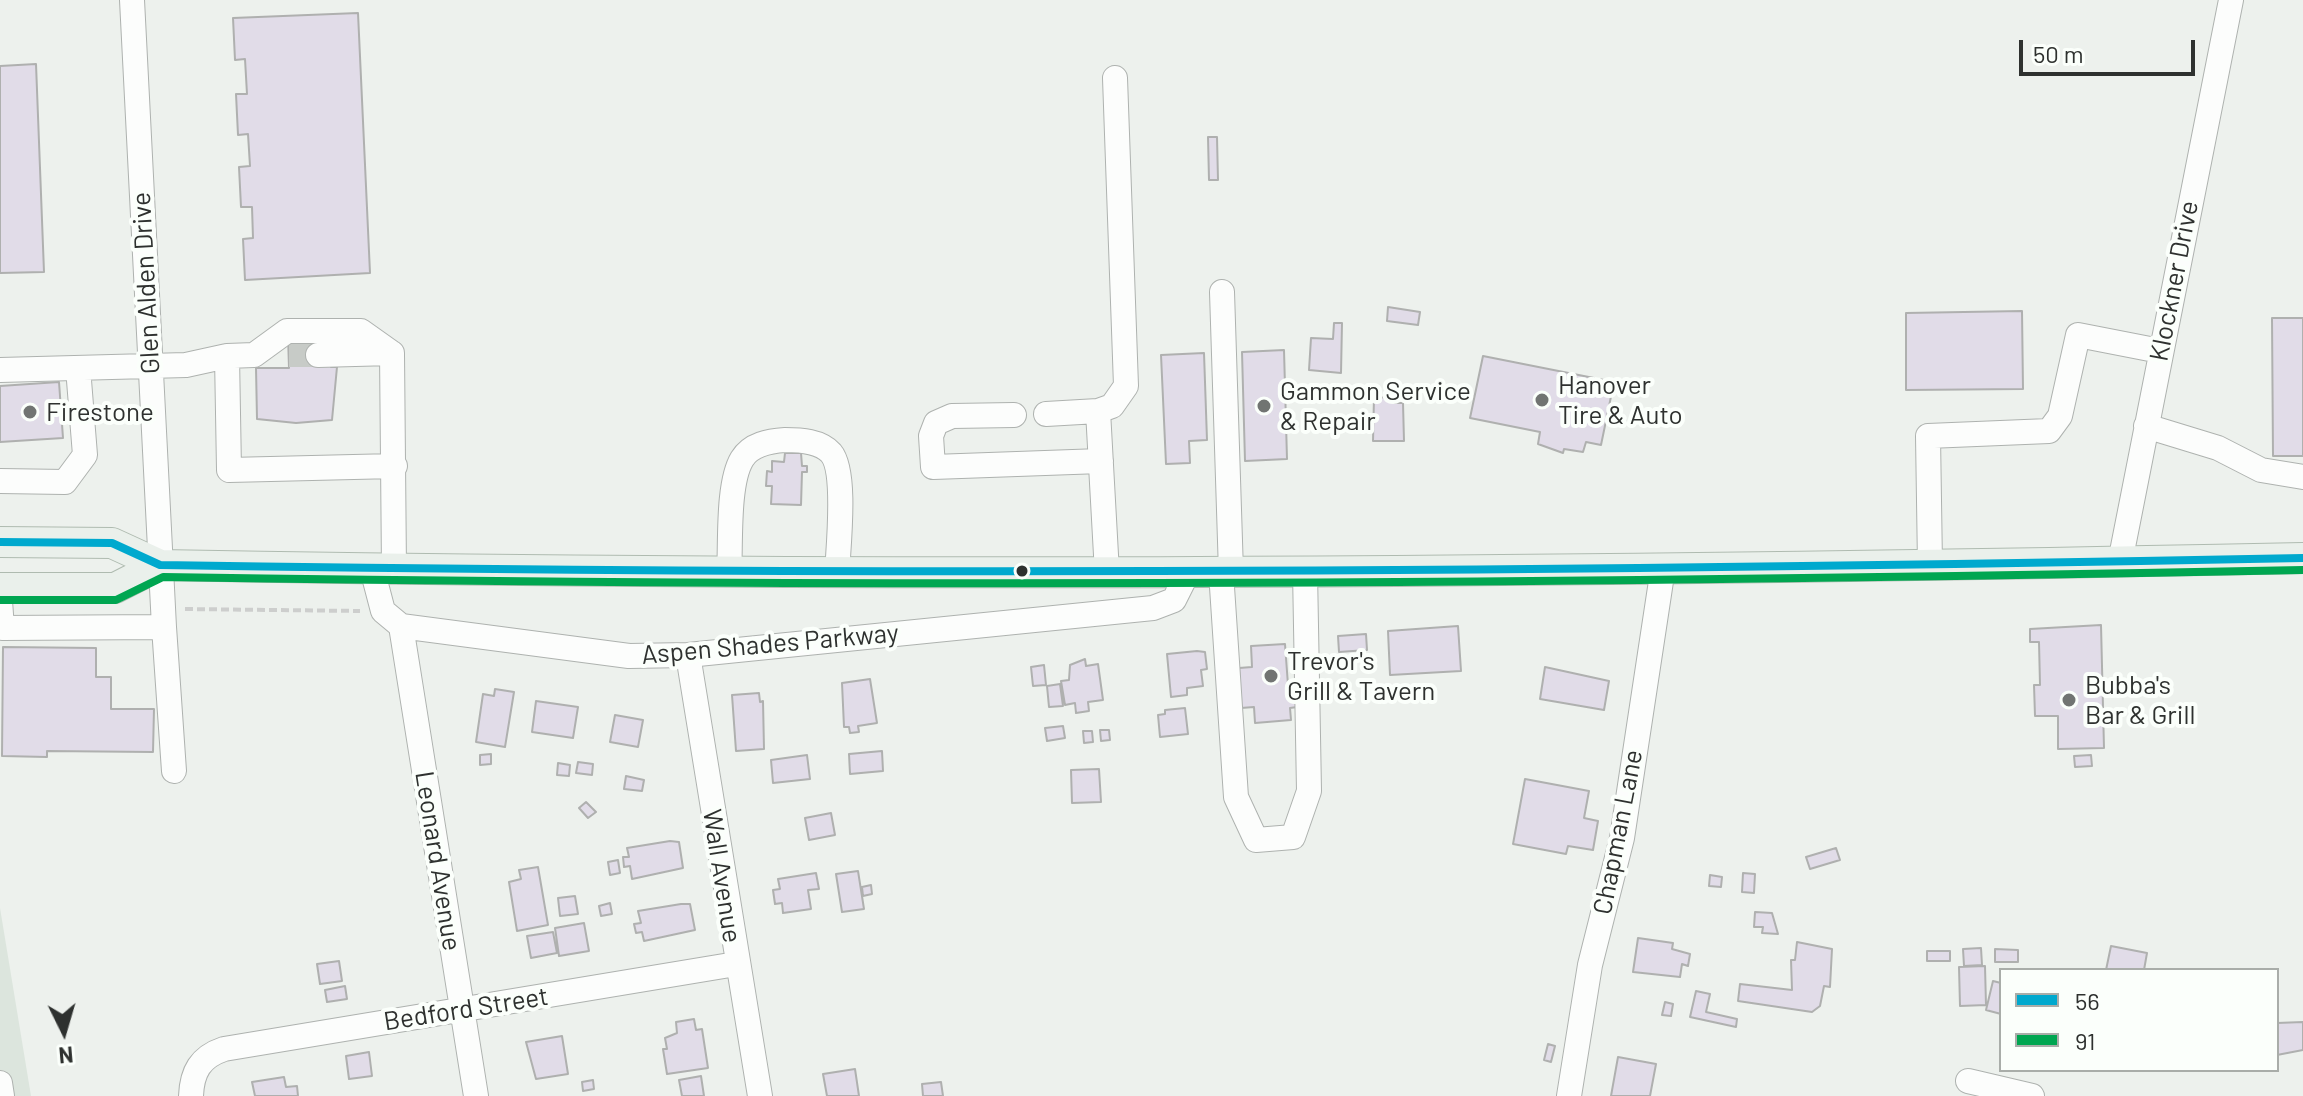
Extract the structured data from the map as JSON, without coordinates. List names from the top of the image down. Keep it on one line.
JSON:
{"streets":{"street":["Klockner Drive","Glen Alden Drive","Aspen Shades Parkway","Chapman Lane","Leonard Avenue","Wall Avenue","Bedford Street"]},"crossings":[["Aspen Shades Parkway","Leonard Avenue"],["Aspen Shades Parkway","Wall Avenue"],["Leonard Avenue","Bedford Street"],["Wall Avenue","Bedford Street"]],"places":["Hanover Tire & Auto","Gammon Service & Repair","Firestone","Trevor's Grill & Tavern","Bubba's Bar & Grill"],"lines":["transit line 56","transit line 91"],"legend":["56","91"],"scale_bar":"50 m","north":"bottom"}
